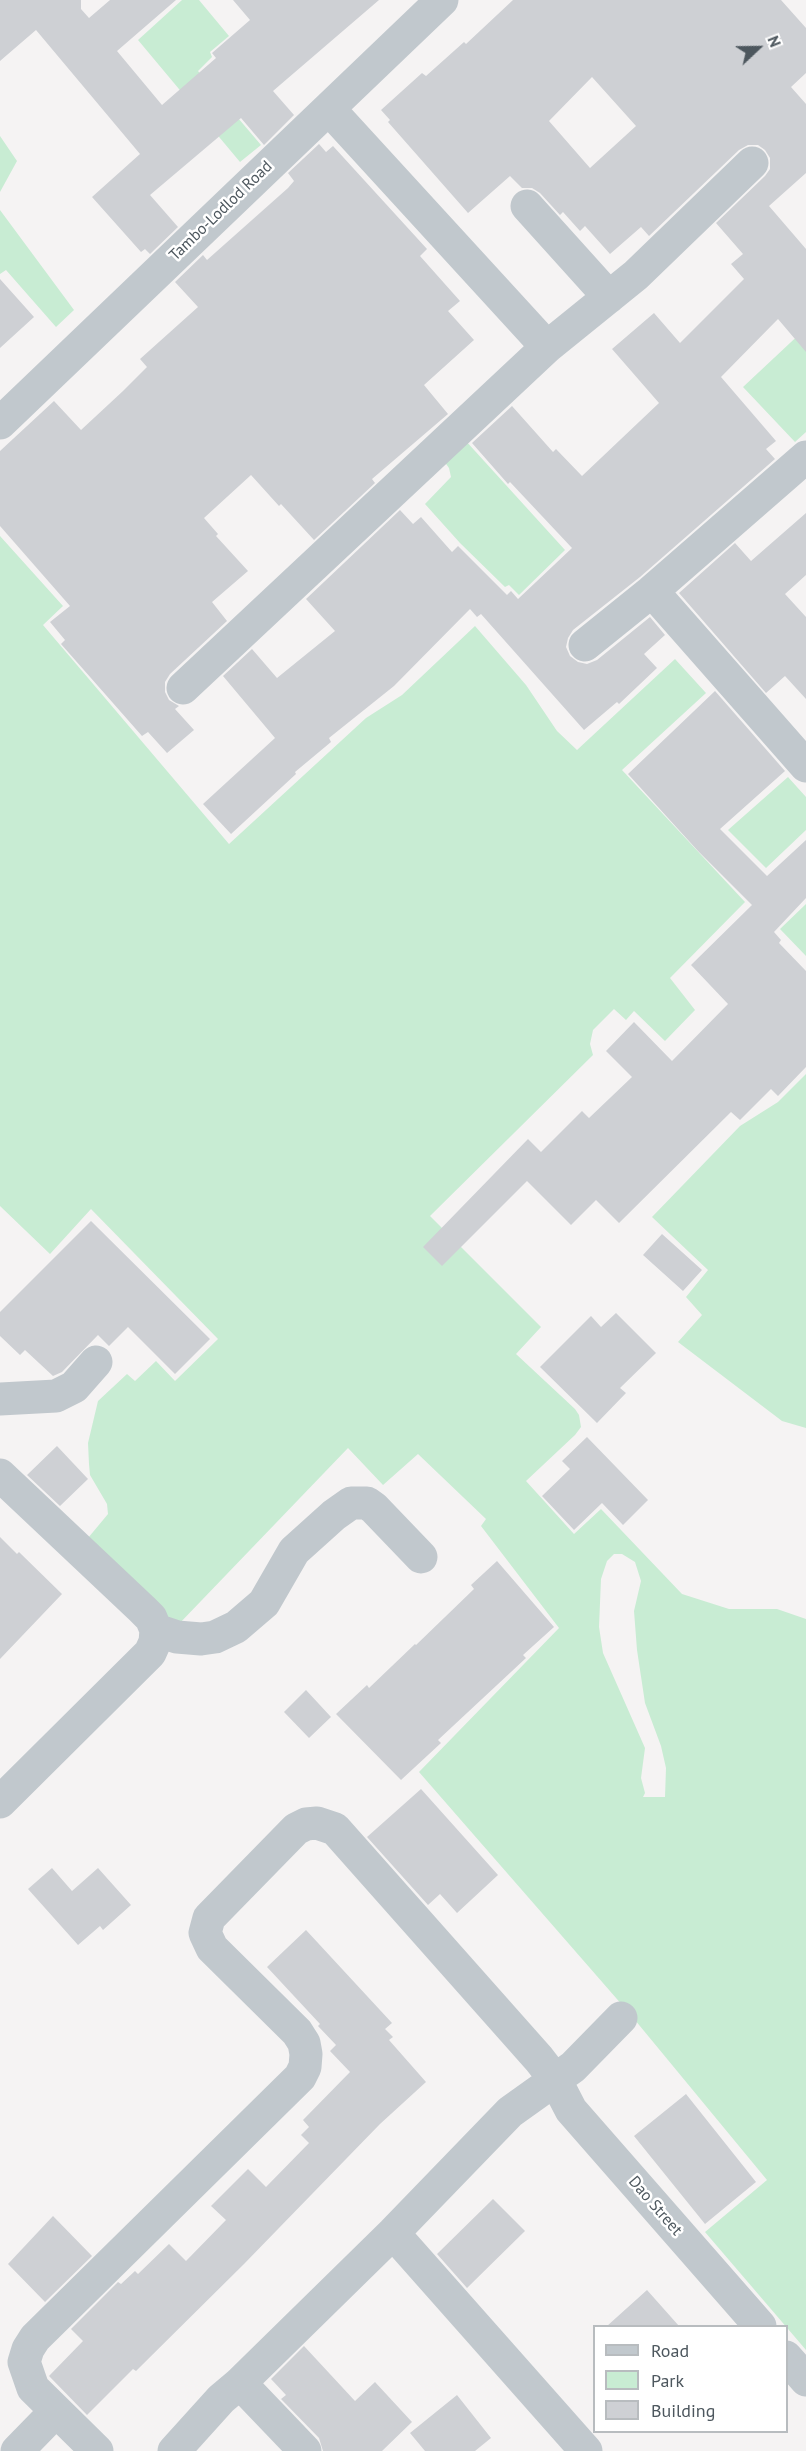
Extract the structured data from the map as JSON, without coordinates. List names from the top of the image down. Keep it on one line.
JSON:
{"streets":{"street":["Tambo-Lodlod Road","Dao Street"]},"legend":["Road","Park","Building"],"north":"right"}
